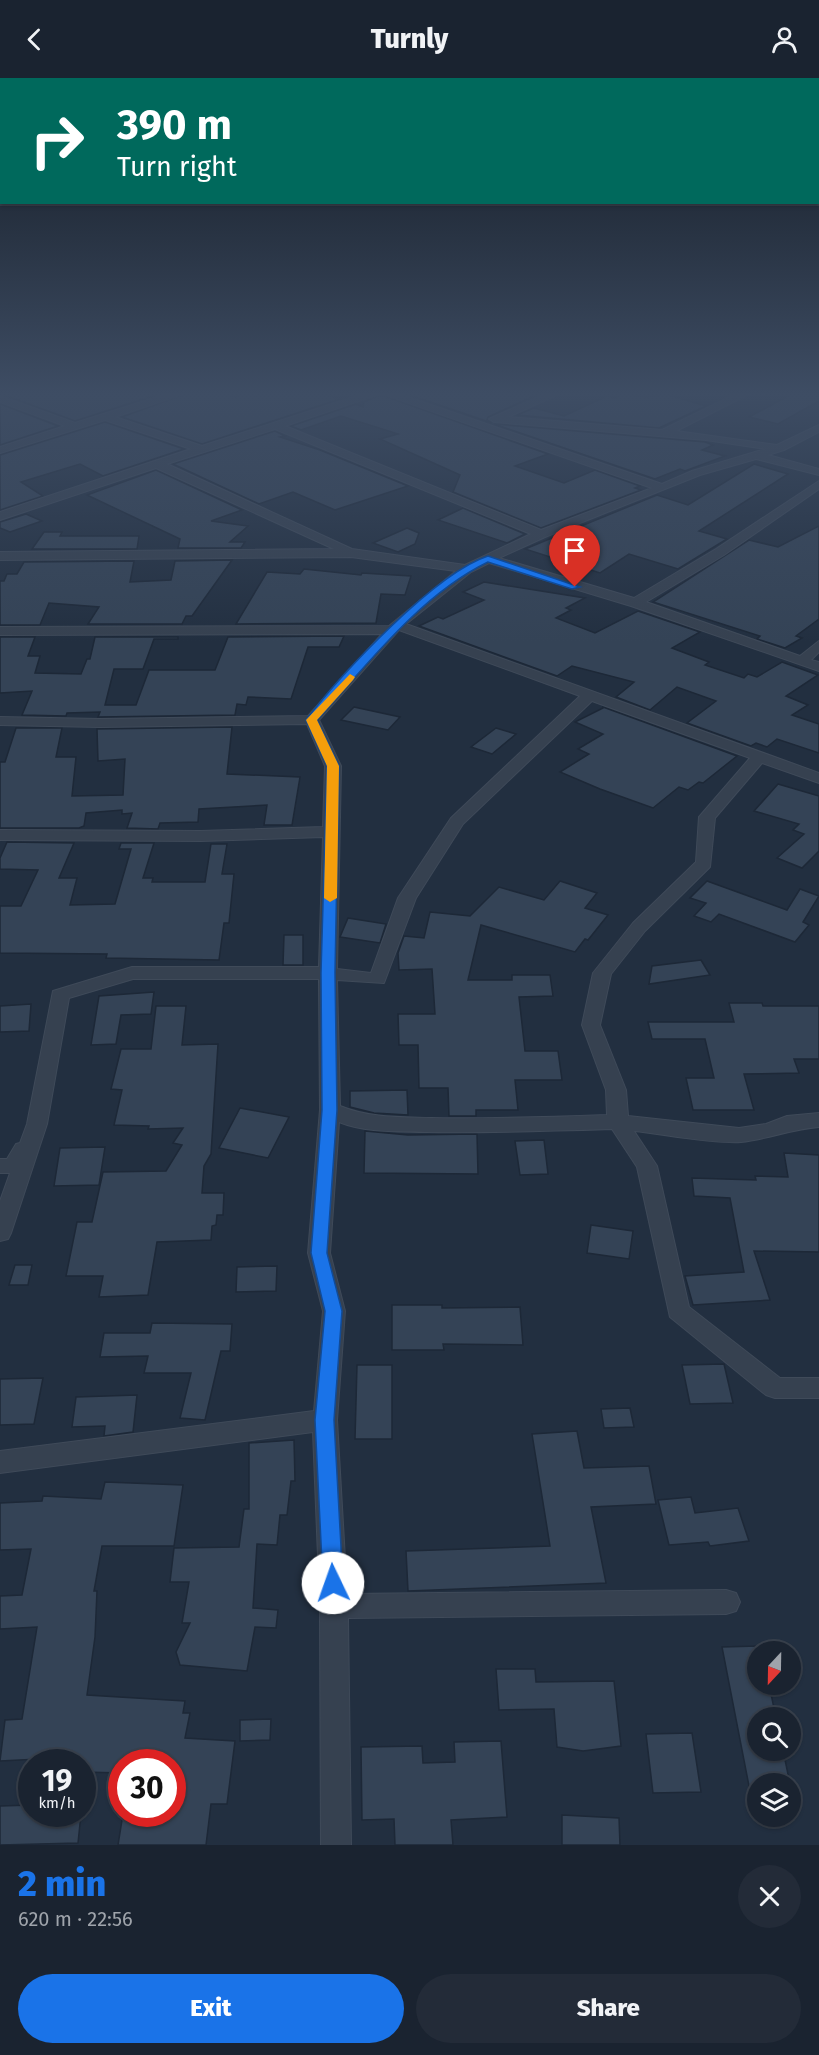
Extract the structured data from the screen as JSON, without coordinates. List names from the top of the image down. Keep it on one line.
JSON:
{"north":"bottom","page":{"header":"Turnly","turn":["390 m","Turn right"],"speed":"19 km/h","limit":"30","heading":["2 min","620 m · 22:56"],"buttons":["Exit","Share"]}}
